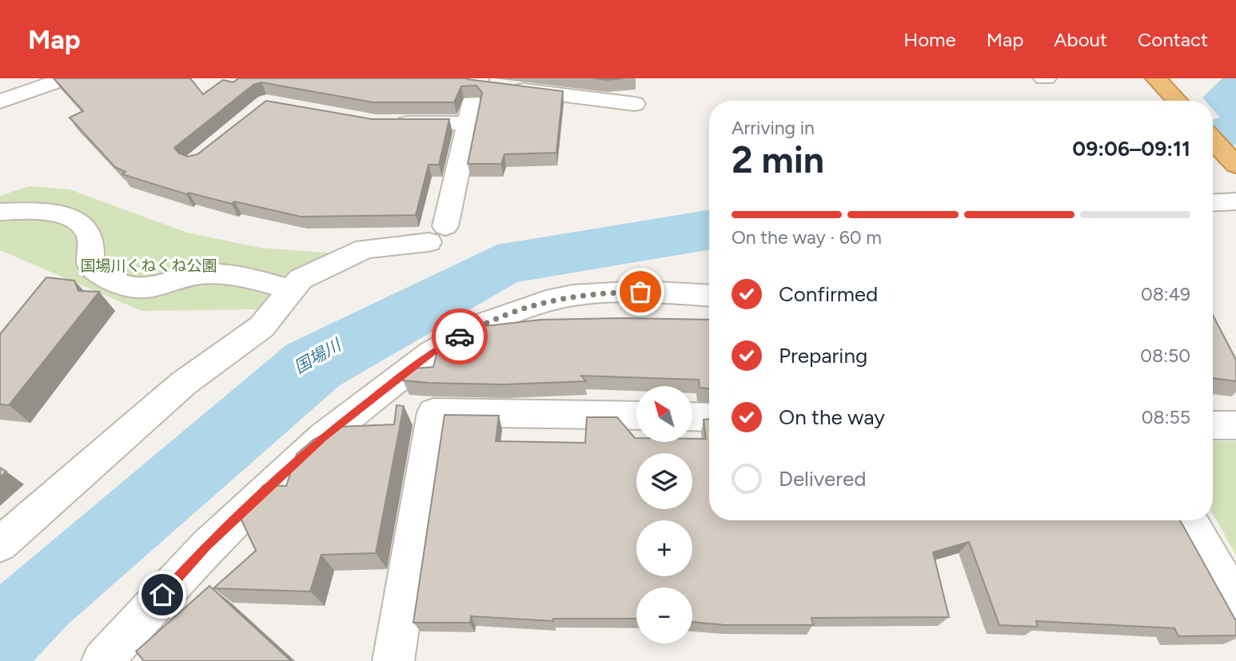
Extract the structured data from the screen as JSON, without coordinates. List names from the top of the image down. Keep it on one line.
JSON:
{"water":["国場川"],"parks":["国場川くねくね公園"],"north":"top left","page":{"header":"Map","nav":["Home","Map","About","Contact"],"heading":["2 min","Arriving in","09:06–09:11"],"bar":"On the way · 60 m","list":[["Confirmed","08:49"],["Preparing","08:50"],["On the way","08:55"],"Delivered"],"map_buttons":["+","−"]}}
